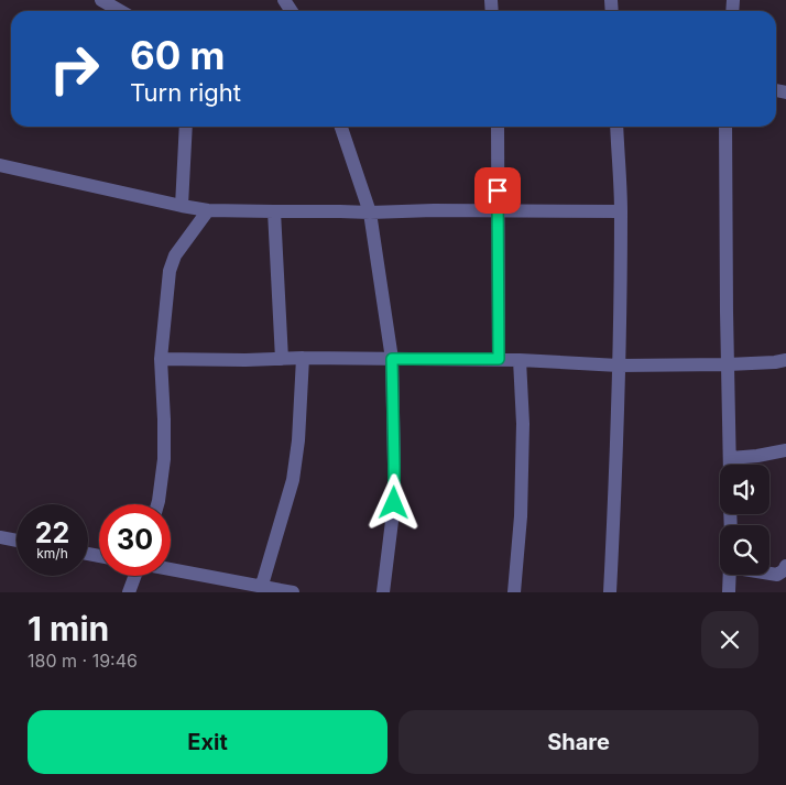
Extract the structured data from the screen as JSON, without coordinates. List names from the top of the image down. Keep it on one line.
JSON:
{"page":{"turn":["60 m","Turn right"],"speed":"22 km/h","limit":"30","heading":["1 min","180 m · 19:46"],"buttons":["Exit","Share"]}}
